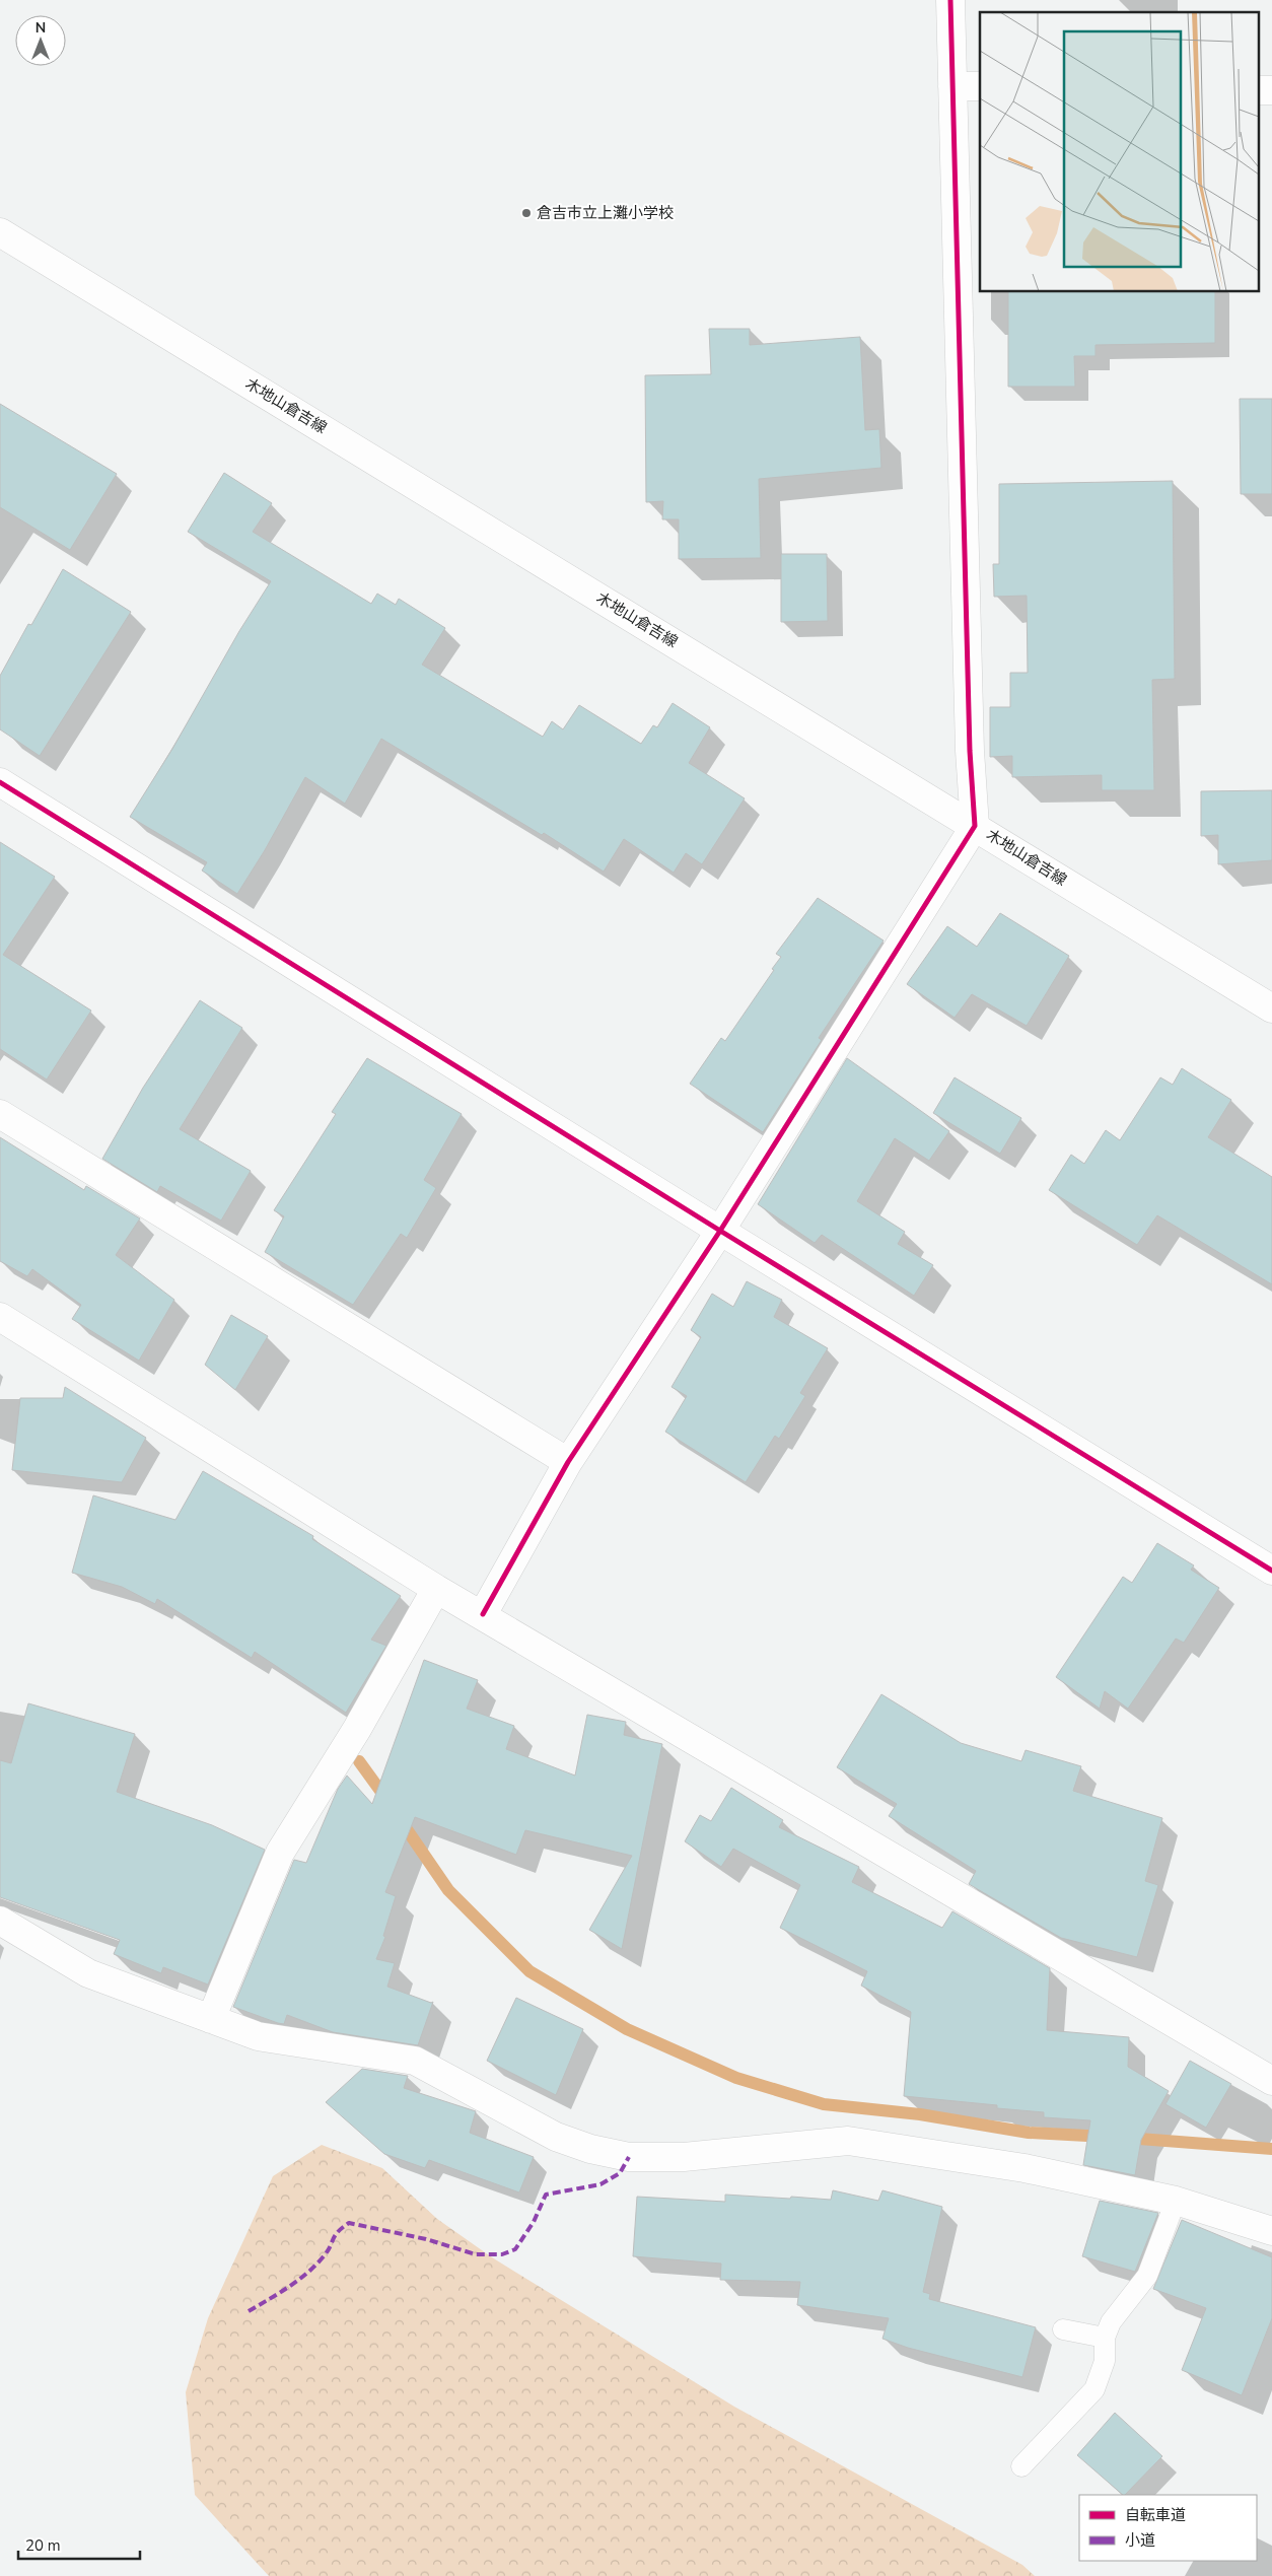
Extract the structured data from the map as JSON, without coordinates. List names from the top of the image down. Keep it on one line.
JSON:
{"streets":{"street":["木地山倉吉線"]},"places":["倉吉市立上灘小学校"],"legend":["自転車道","小道"],"scale_bar":"20 m","north":"top"}
